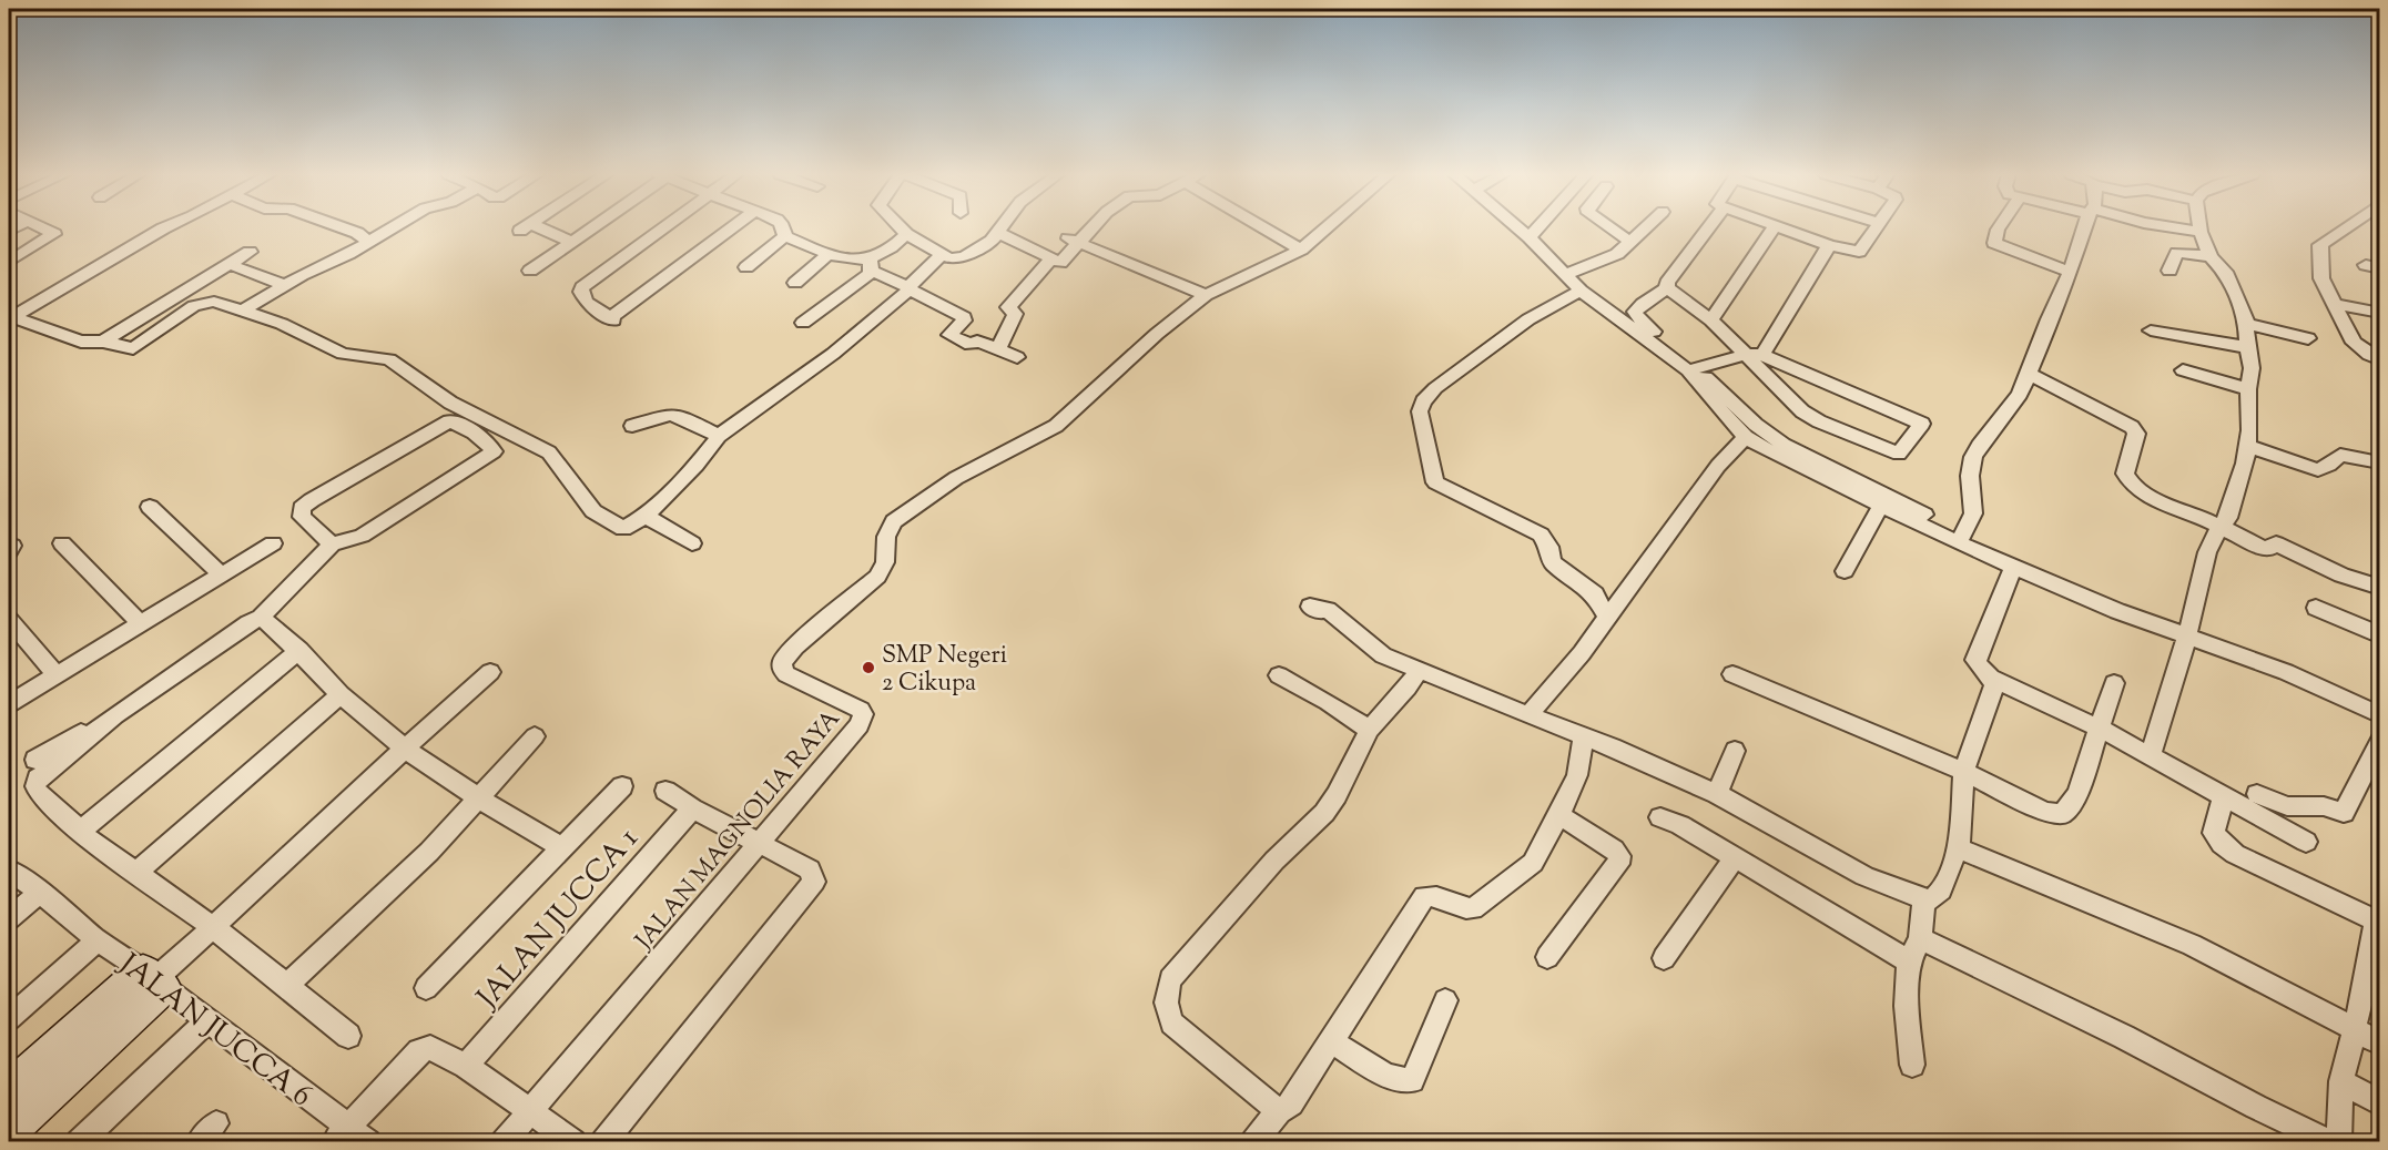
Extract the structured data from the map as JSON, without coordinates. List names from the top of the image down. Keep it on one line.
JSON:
{"streets":{"street":["JALAN MAGNOLIA RAYA","JALAN JUCCA 1","JALAN JUCCA 6"]},"places":["SMP Negeri 2 Cikupa"]}
